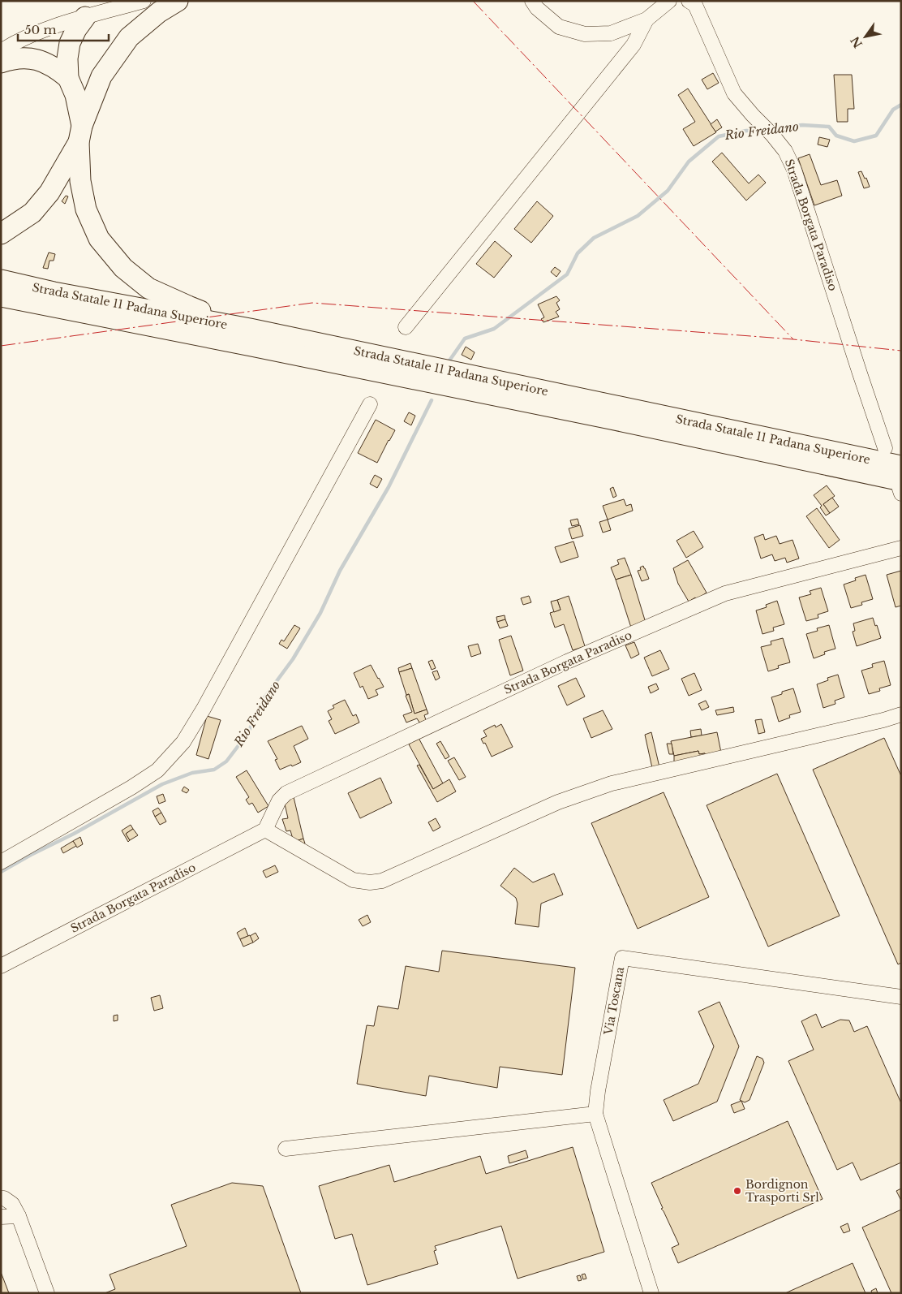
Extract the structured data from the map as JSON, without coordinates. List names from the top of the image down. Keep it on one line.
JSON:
{"streets":{"highway":["Strada Statale 11 Padana Superiore"],"street":["Strada Borgata Paradiso","Via Toscana"]},"water":["Rio Freidano"],"places":["Bordignon Trasporti Srl"],"scale_bar":"50 m","north":"bottom left"}
